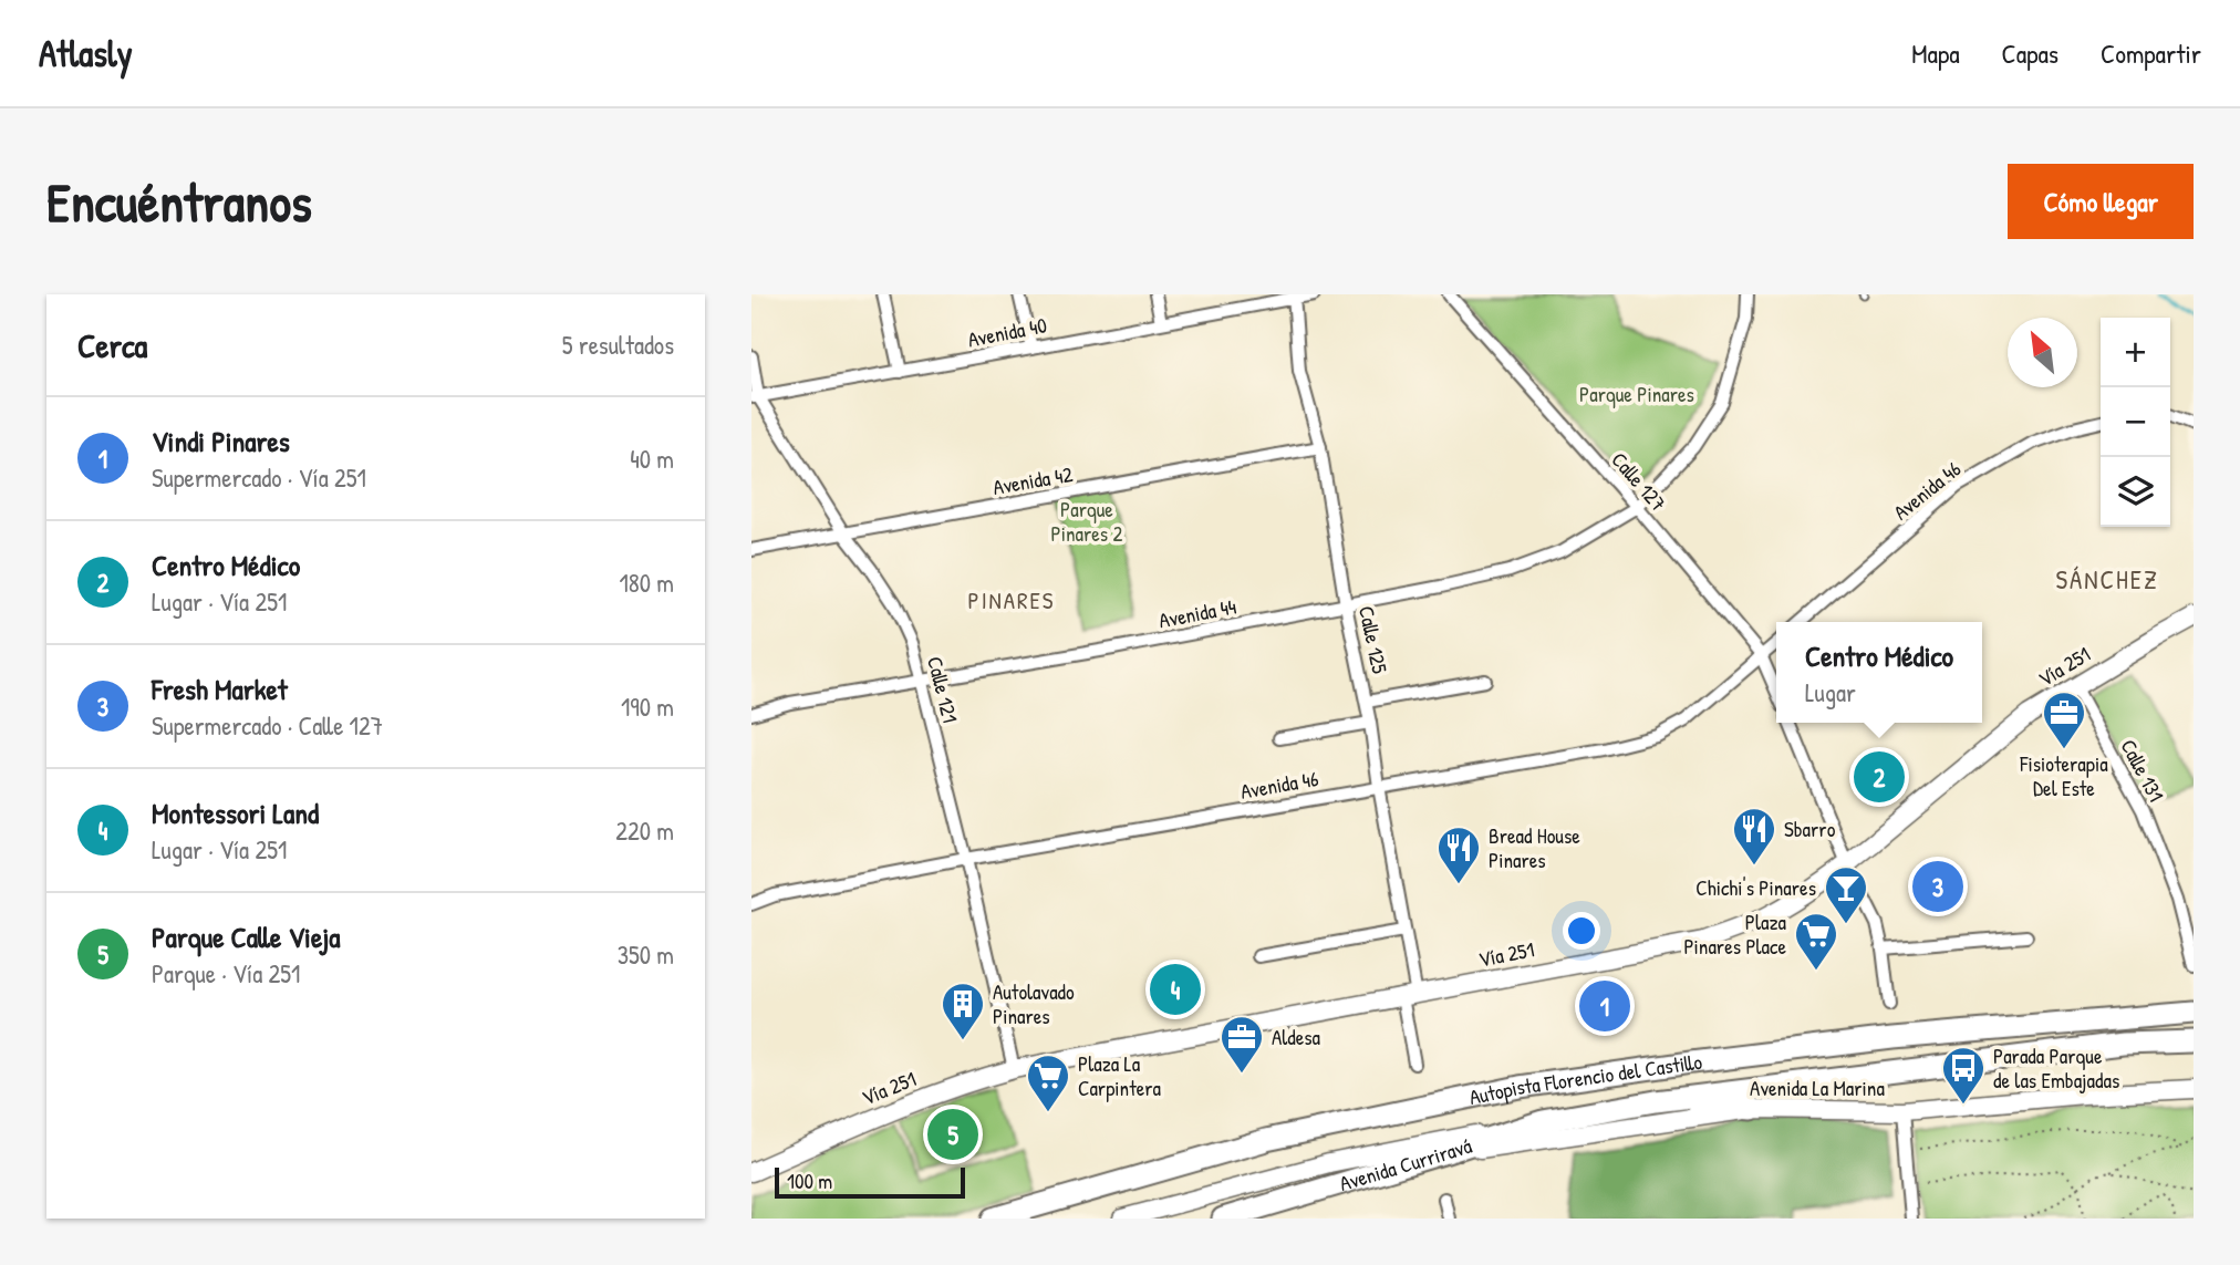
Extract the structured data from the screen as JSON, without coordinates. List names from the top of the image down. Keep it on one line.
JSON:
{"streets":{"highway":["Autopista Florencio del Castillo","Avenida Curriravá"],"main road":["Vía 251","Avenida La Marina"],"street":["Avenida 40","Avenida 42","Calle 127","Avenida 46","Avenida 44","Calle 125","Calle 121","Calle 131"]},"crossings":[["Avenida 40","Calle 125"],["Avenida 40","Calle 121"],["Avenida 42","Calle 125"],["Avenida 42","Calle 121"],["Calle 127","Avenida 46"],["Calle 127","Avenida 44"],["Avenida 46","Calle 125"],["Avenida 46","Calle 121"],["Avenida 44","Calle 125"],["Avenida 44","Calle 121"],["Calle 125","Vía 251"],["Vía 251","Calle 121"],["Vía 251","Calle 131"],["Autopista Florencio del Castillo","Avenida Curriravá"],["Avenida La Marina","Avenida Curriravá"]],"districts":["SÁNCHEZ","PINARES"],"parks":["Parque Pinares","Parque Pinares 2"],"places":{"office":["Fisioterapia Del Este","Aldesa"],"restaurant":["Sbarro","Bread House Pinares"],"bar":["Chichi's Pinares"],"supermarket":["Plaza Pinares Place","Plaza La Carpintera"],"building":["Autolavado Pinares"],"bus stop":["Parada Parque de las Embajadas"]},"scale_bar":"100 m","north":"top left","page":{"header":"Atlasly","nav":["Mapa","Capas","Compartir"],"buttons":"Cómo llegar","title":"Encuéntranos","heading":["Cerca","5 resultados"],"map_buttons":["+","−"],"list":[{"mark":"1","name":"Vindi Pinares","note":"Supermercado · Vía 251","value":"40 m"},{"mark":"2","name":"Centro Médico","note":"Lugar · Vía 251","value":"180 m"},{"mark":"3","name":"Fresh Market","note":"Supermercado · Calle 127","value":"190 m"},{"mark":"4","name":"Montessori Land","note":"Lugar · Vía 251","value":"220 m"},{"mark":"5","name":"Parque Calle Vieja","note":"Parque · Vía 251","value":"350 m"}],"popup":["Centro Médico","Lugar"],"pins":["2","3","4","1","5"],"scale":"100 m"}}
